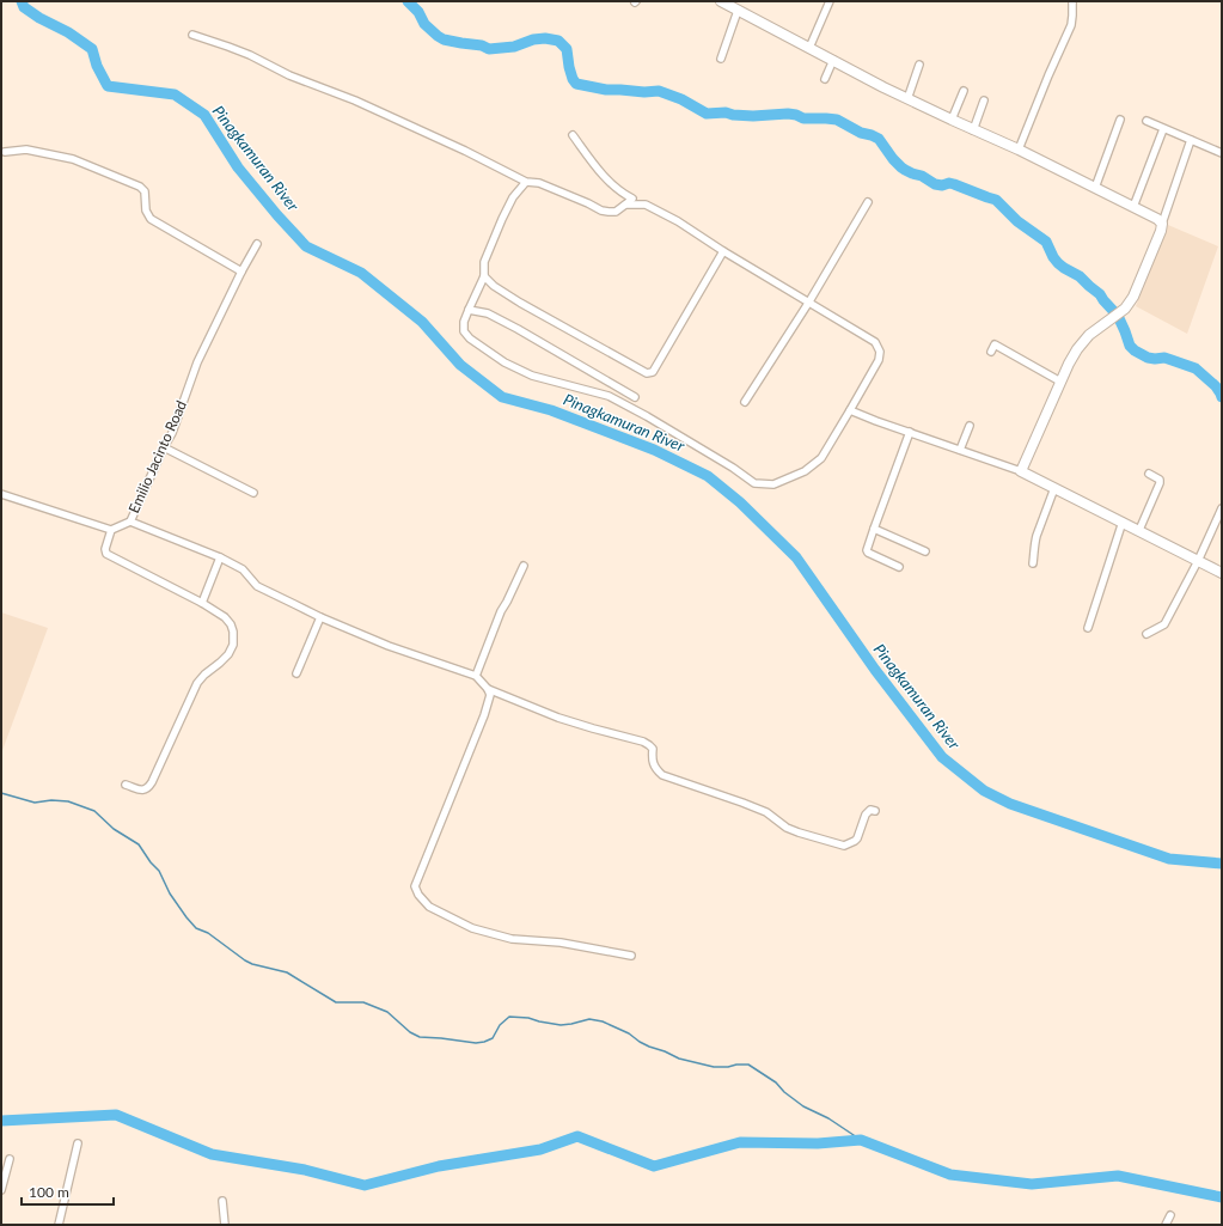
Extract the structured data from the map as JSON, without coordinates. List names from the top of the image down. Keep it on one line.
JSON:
{"streets":{"street":["Emilio Jacinto Road"]},"water":["Pinagkamuran River"],"scale_bar":"100 m"}
